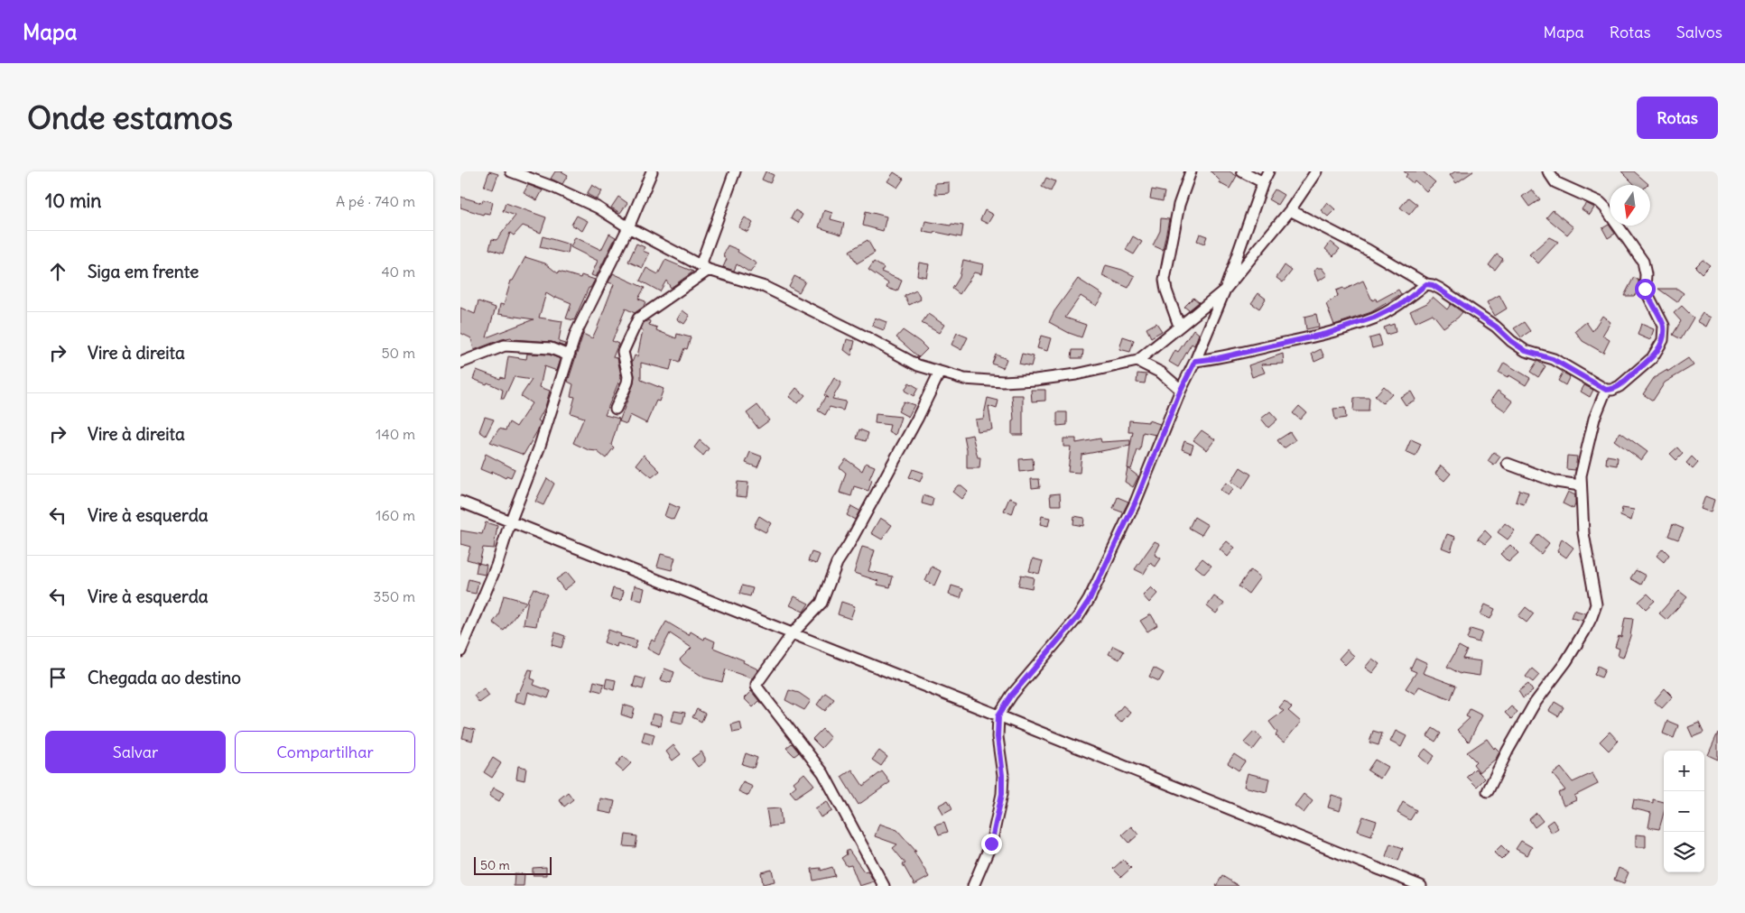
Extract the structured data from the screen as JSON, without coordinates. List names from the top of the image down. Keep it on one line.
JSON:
{"scale_bar":"50 m","north":"bottom","page":{"header":"Mapa","nav":["Mapa","Rotas","Salvos"],"buttons":["Rotas",["Salvar","Compartilhar"]],"title":"Onde estamos","heading":["10 min","A pé · 740 m"],"list":[["Siga em frente","40 m"],["Vire à direita","50 m"],["Vire à direita","140 m"],["Vire à esquerda","160 m"],["Vire à esquerda","350 m"],"Chegada ao destino"],"map_buttons":["+","−"],"scale":"50 m"}}
